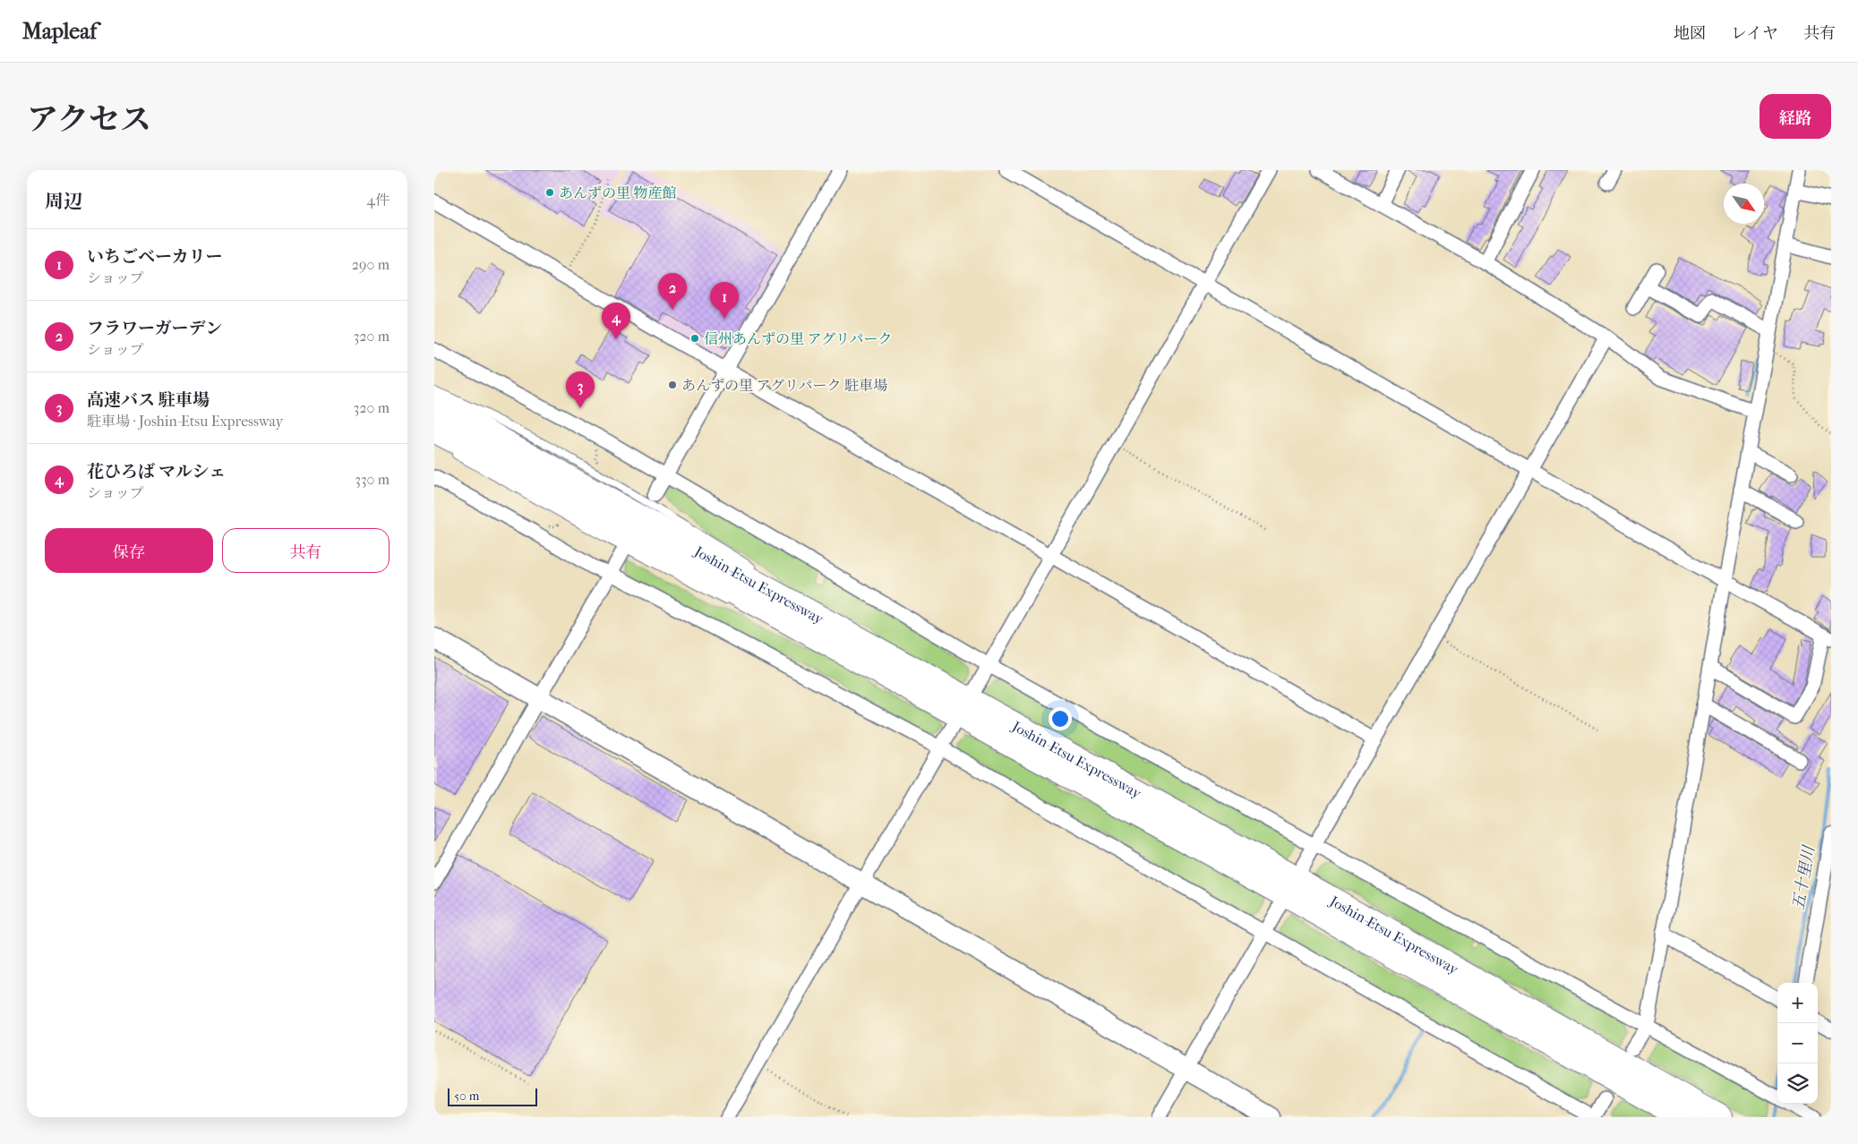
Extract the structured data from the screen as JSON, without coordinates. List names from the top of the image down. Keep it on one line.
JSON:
{"streets":{"highway":["Joshin-Etsu Expressway"]},"water":["五十里川"],"places":["あんずの里 物産館","信州あんずの里 アグリパーク","あんずの里 アグリパーク 駐車場"],"scale_bar":"50 m","north":"bottom right","page":{"header":"Mapleaf","nav":["地図","レイヤ","共有"],"title":"アクセス","buttons":["経路",["保存","共有"]],"heading":["周辺","4件"],"list":[{"mark":"1","name":"いちごベーカリー","note":"ショップ","value":"290 m"},{"mark":"2","name":"フラワーガーデン","note":"ショップ","value":"320 m"},{"mark":"3","name":"高速バス 駐車場","note":"駐車場 · Joshin-Etsu Expressway","value":"320 m"},{"mark":"4","name":"花ひろば マルシェ","note":"ショップ","value":"330 m"}],"pins":["2","1","4","3"],"map_buttons":["+","−"],"scale":"50 m"}}
